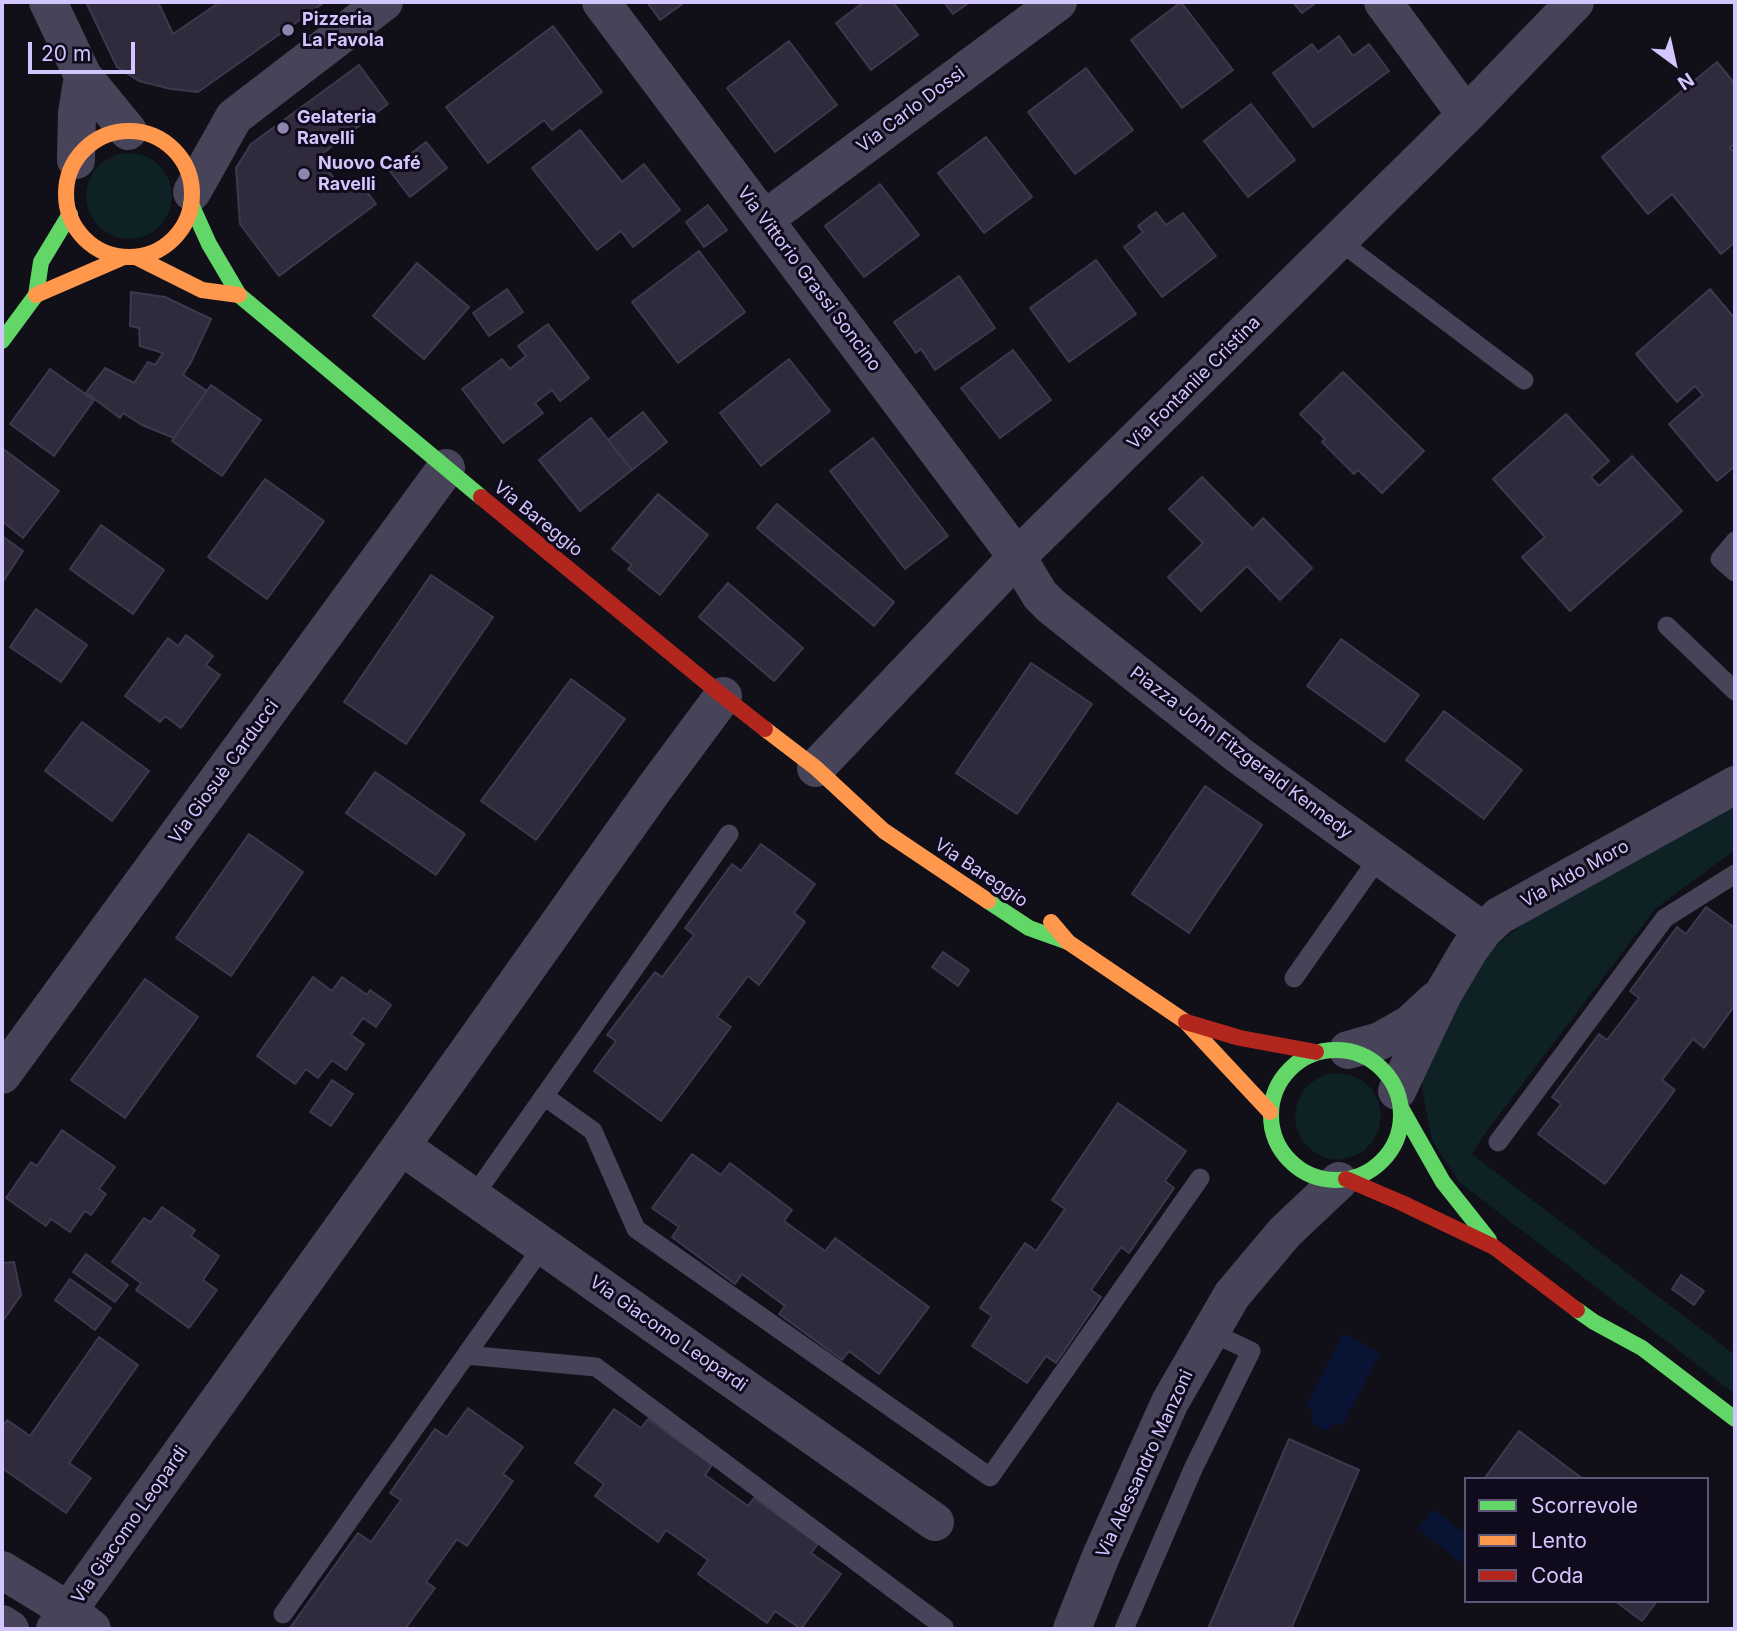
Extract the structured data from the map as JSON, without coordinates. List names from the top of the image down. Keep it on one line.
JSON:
{"streets":{"street":["Via Carlo Dossi","Via Vittorio Grassi Soncino","Via Fontanile Cristina","Via Bareggio","Piazza John Fitzgerald Kennedy","Via Giosuè Carducci","Via Aldo Moro","Via Giacomo Leopardi","Via Alessandro Manzoni"]},"crossings":[["Via Carlo Dossi","Via Vittorio Grassi Soncino"],["Via Vittorio Grassi Soncino","Via Fontanile Cristina"],["Via Vittorio Grassi Soncino","Piazza John Fitzgerald Kennedy"],["Via Fontanile Cristina","Via Bareggio"],["Via Fontanile Cristina","Piazza John Fitzgerald Kennedy"],["Via Bareggio","Via Giosuè Carducci"],["Via Bareggio","Via Giacomo Leopardi"],["Via Bareggio","Via Alessandro Manzoni"],["Piazza John Fitzgerald Kennedy","Via Aldo Moro"]],"places":["Pizzeria La Favola","Gelateria Ravelli","Nuovo Café Ravelli"],"legend":["Scorrevole","Lento","Coda"],"scale_bar":"20 m","north":"bottom right"}
